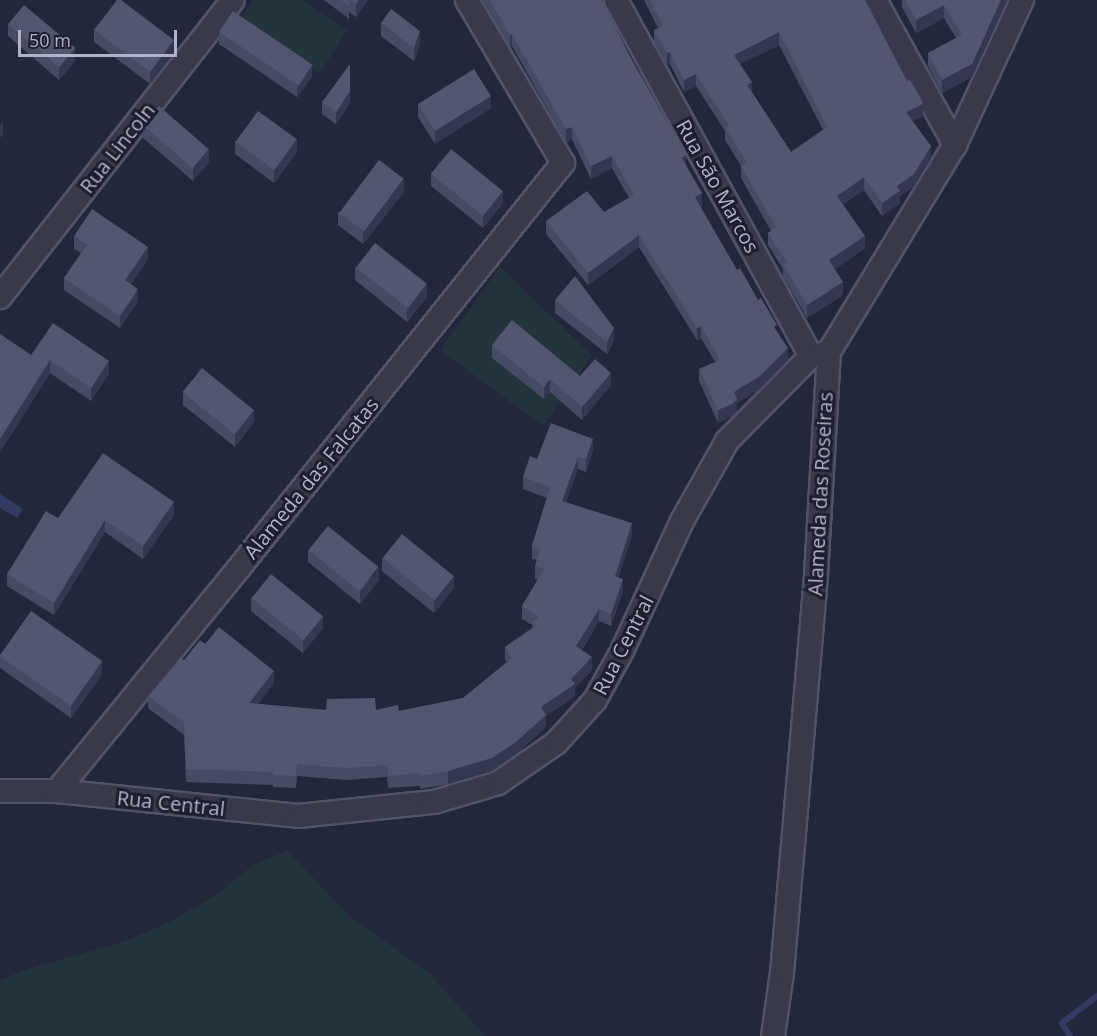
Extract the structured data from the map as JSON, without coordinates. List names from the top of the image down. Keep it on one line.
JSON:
{"streets":{"street":["Rua Lincoln","Rua São Marcos","Alameda das Falcatas","Alameda das Roseiras","Rua Central"]},"crossings":[["Rua São Marcos","Alameda das Roseiras"],["Rua São Marcos","Rua Central"],["Alameda das Falcatas","Rua Central"],["Alameda das Roseiras","Rua Central"]],"scale_bar":"50 m"}
